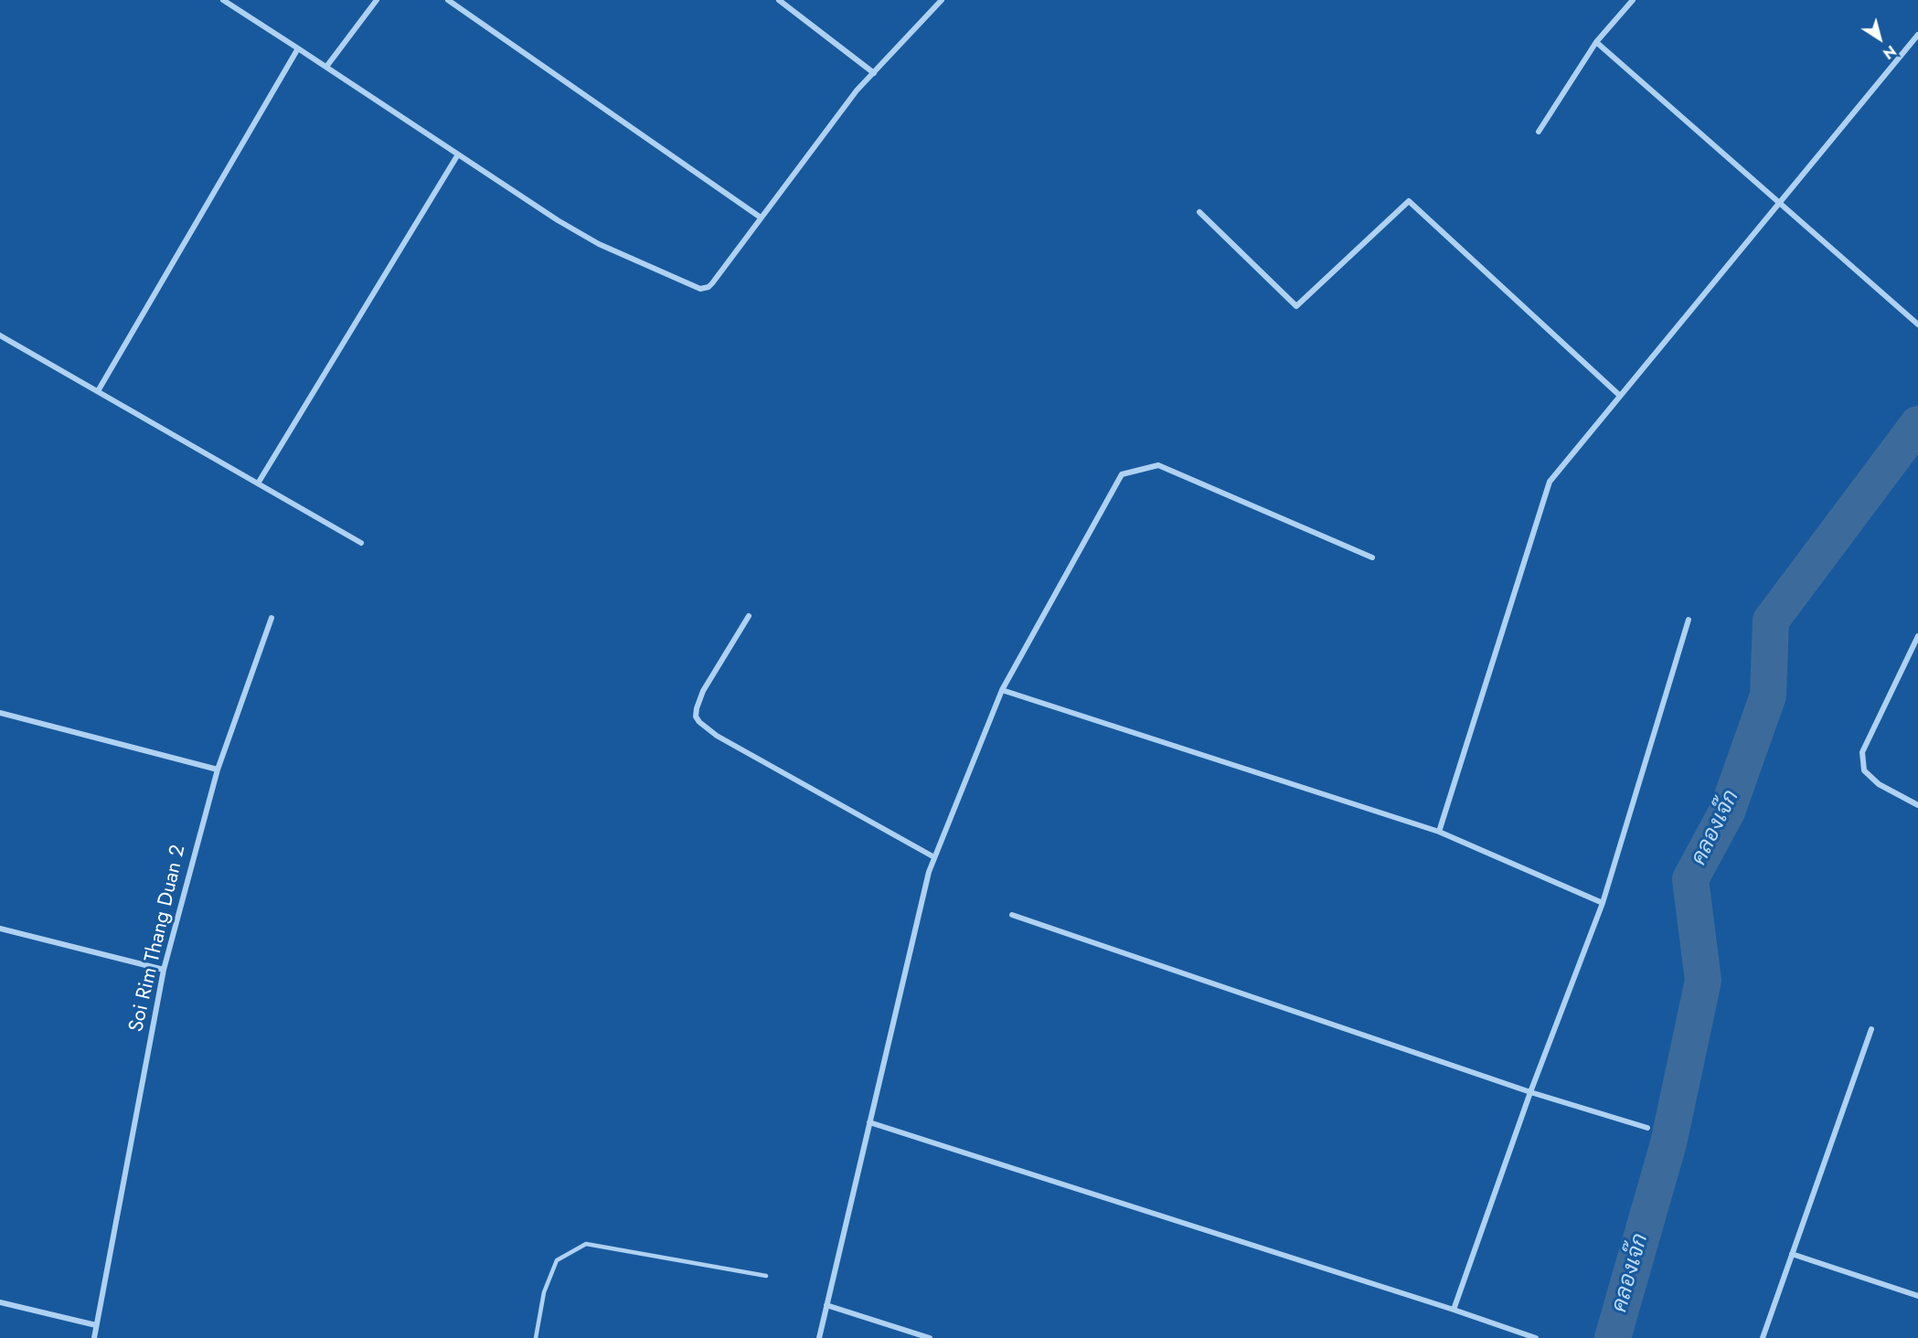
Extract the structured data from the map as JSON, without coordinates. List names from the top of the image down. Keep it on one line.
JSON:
{"streets":{"street":["Soi Rim Thang Duan 2"]},"water":["คลองเจ๊ก"],"north":"bottom right"}
